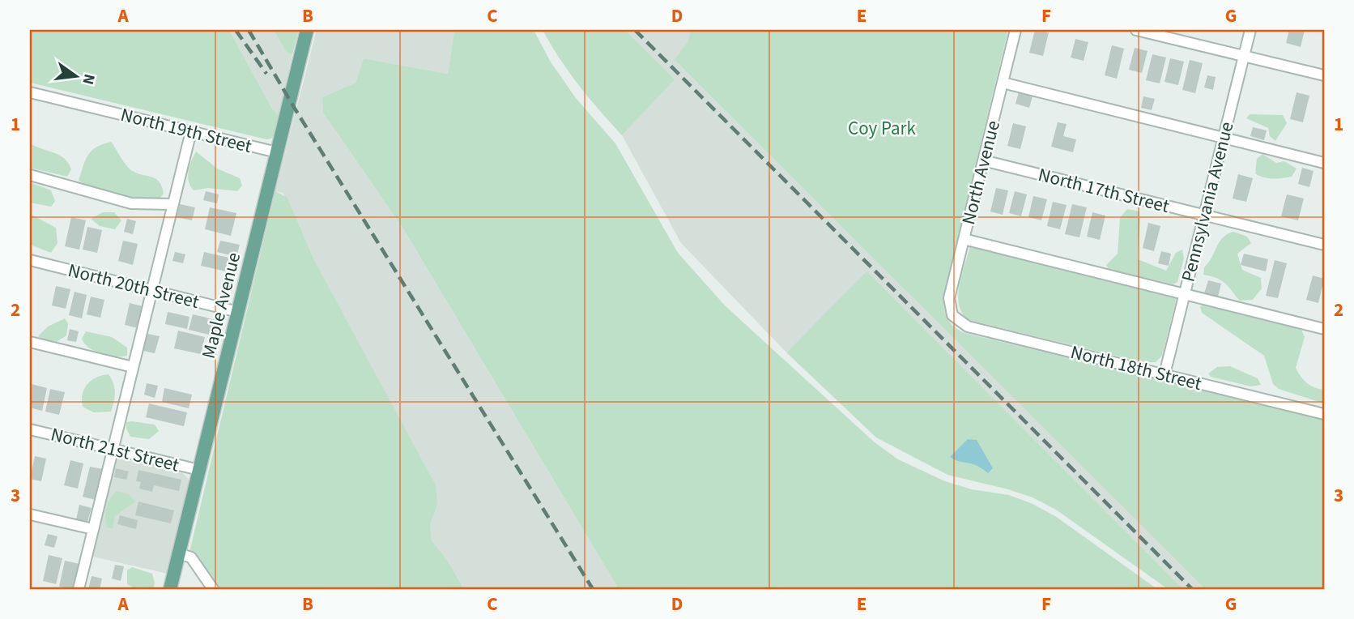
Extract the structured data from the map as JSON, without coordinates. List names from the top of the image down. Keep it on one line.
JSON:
{"streets":{"main road":["Maple Avenue"],"street":["North 19th Street","North Avenue","North 17th Street","Pennsylvania Avenue","North 20th Street","North 18th Street","North 21st Street"]},"crossings":[["North 19th Street","Maple Avenue"],["North Avenue","North 17th Street"],["North Avenue","North 18th Street"],["North 17th Street","Pennsylvania Avenue"],["Pennsylvania Avenue","North 18th Street"],["North 20th Street","Maple Avenue"],["Maple Avenue","North 21st Street"]],"parks":["Coy Park"],"north":"right","grid":{"columns":["A","B","C","D","E","F","G"],"rows":["1","2","3"]}}
